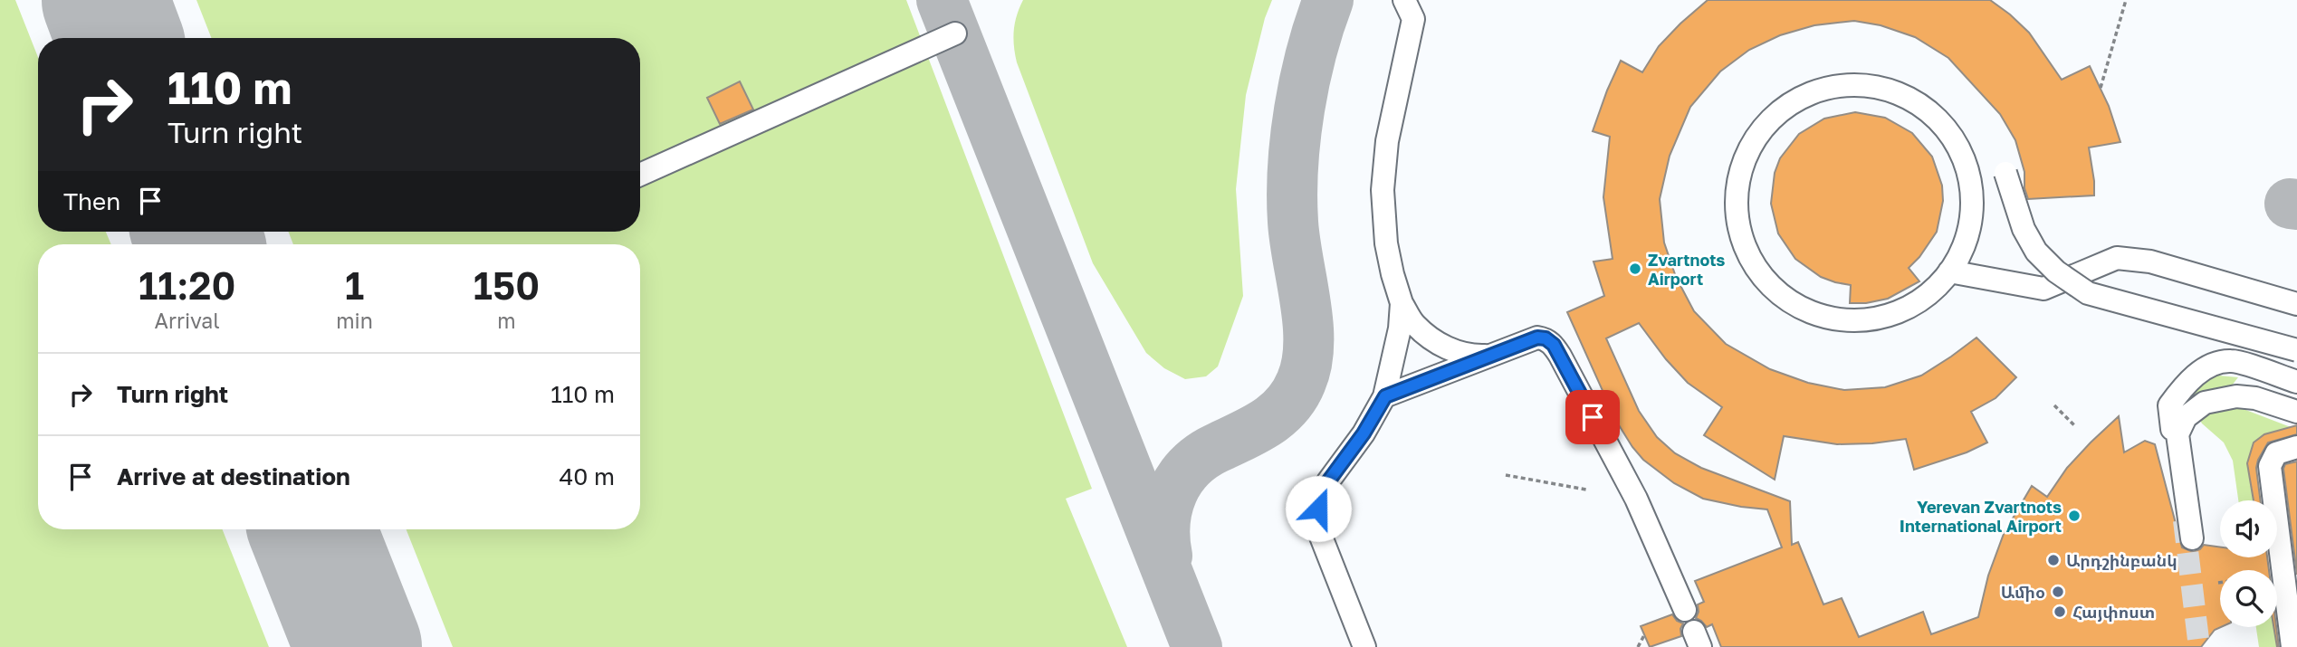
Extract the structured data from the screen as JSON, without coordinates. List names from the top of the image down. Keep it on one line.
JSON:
{"places":["Zvartnots Airport","Yerevan Zvartnots International Airport","Արդշինբանկ","Ամիօ","Հայփոստ"],"page":{"turn":["110 m","Turn right"],"then":"Then","eta":["11:20","Arrival","1","min","150","m"],"list":[{"name":"Turn right","value":"110 m"},{"name":"Arrive at destination","value":"40 m"}]}}
